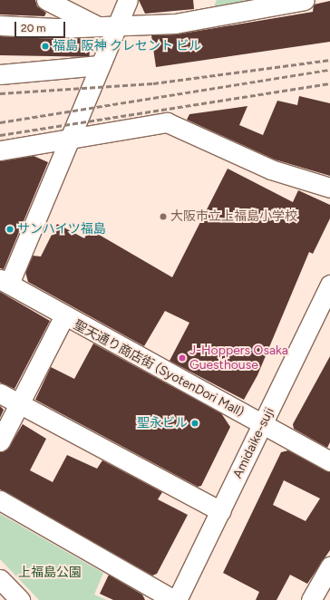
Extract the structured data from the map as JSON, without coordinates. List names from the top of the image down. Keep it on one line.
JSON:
{"streets":{"street":["聖天通り商店街 (SyotenDori Mall)","Amidaike-suji"]},"crossings":[["聖天通り商店街 (SyotenDori Mall)","Amidaike-suji"]],"parks":["上福島公園"],"places":["福島 阪神 クレセント ビル","大阪市立上福島小学校","サンハイツ福島","J-Hoppers Osaka Guesthouse","聖永ビル"],"scale_bar":"20 m"}
